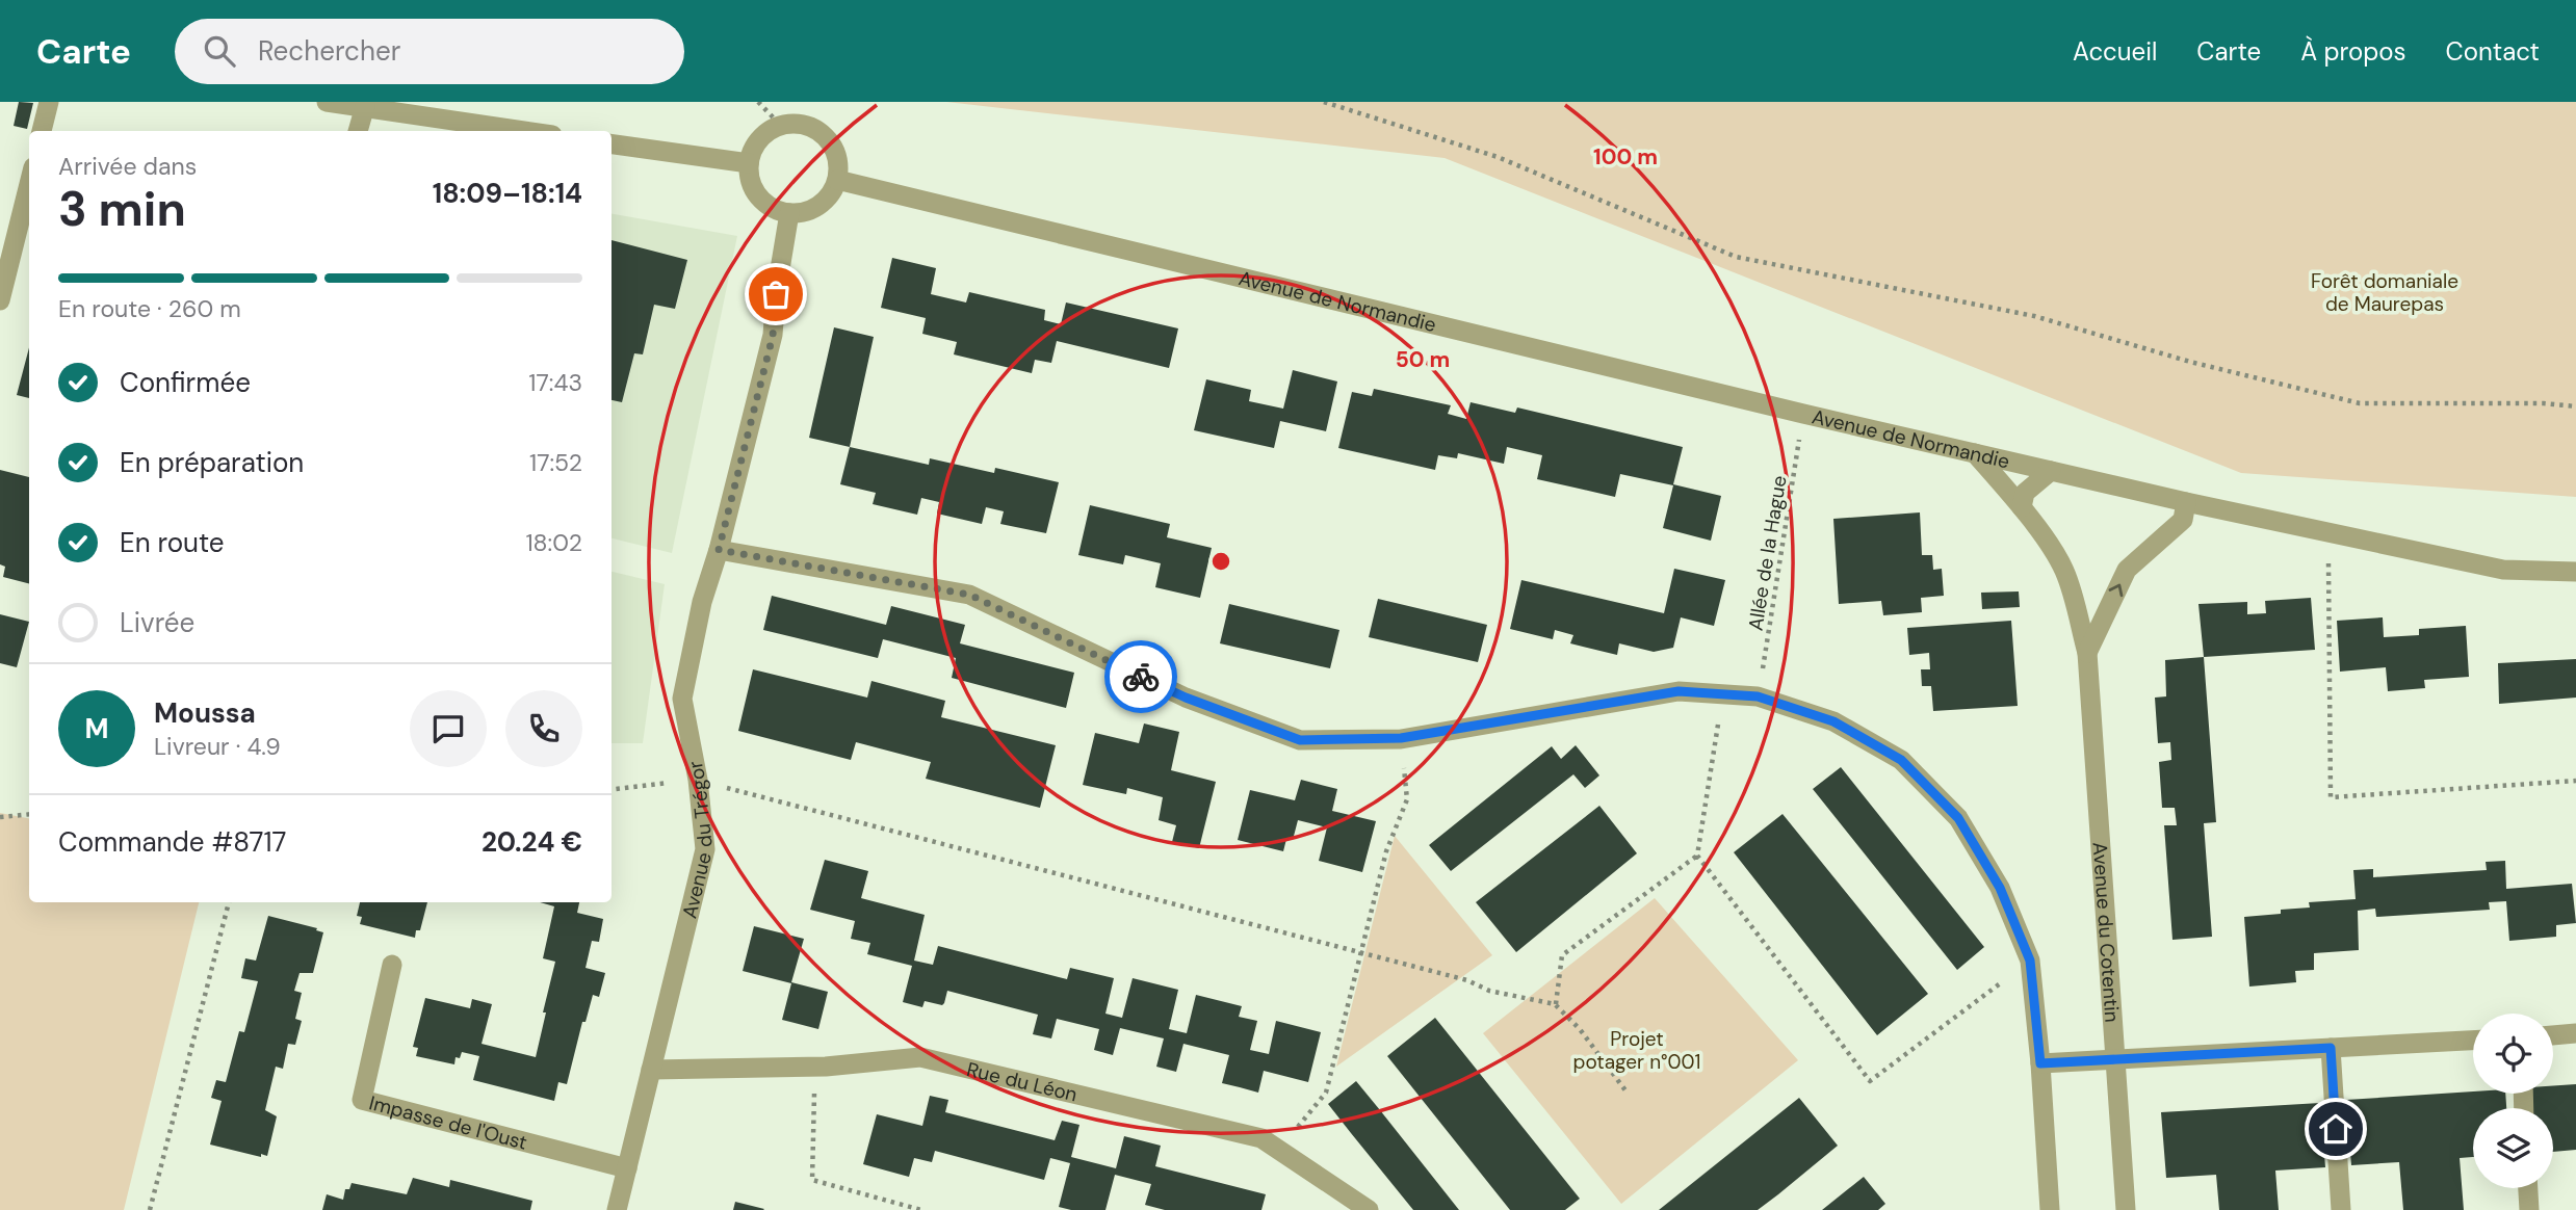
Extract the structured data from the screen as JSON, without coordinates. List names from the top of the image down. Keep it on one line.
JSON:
{"streets":{"street":["Avenue de Normandie","Avenue du Trégor","Avenue du Cotentin","Rue du Léon","Impasse de l'Oust"],"path":["Allée de la Hague"]},"crossings":[["Avenue de Normandie","Allée de la Hague"],["Avenue de Normandie","Avenue du Trégor"],["Avenue de Normandie","Avenue du Cotentin"],["Avenue du Trégor","Rue du Léon"],["Avenue du Trégor","Impasse de l'Oust"]],"parks":["Forêt domaniale de Maurepas","Projet potager n°001"],"page":{"header":"Carte","search":"Rechercher","nav":["Accueil","Carte","À propos","Contact"],"heading":["3 min","Arrivée dans","18:09–18:14"],"panel":["Moussa","Livreur · 4.9","Commande #8717","20.24 €"],"bar":"En route · 260 m","list":[["Confirmée","17:43"],["En préparation","17:52"],["En route","18:02"],"Livrée"],"round":"M"},"rings":["100 m","50 m"]}
